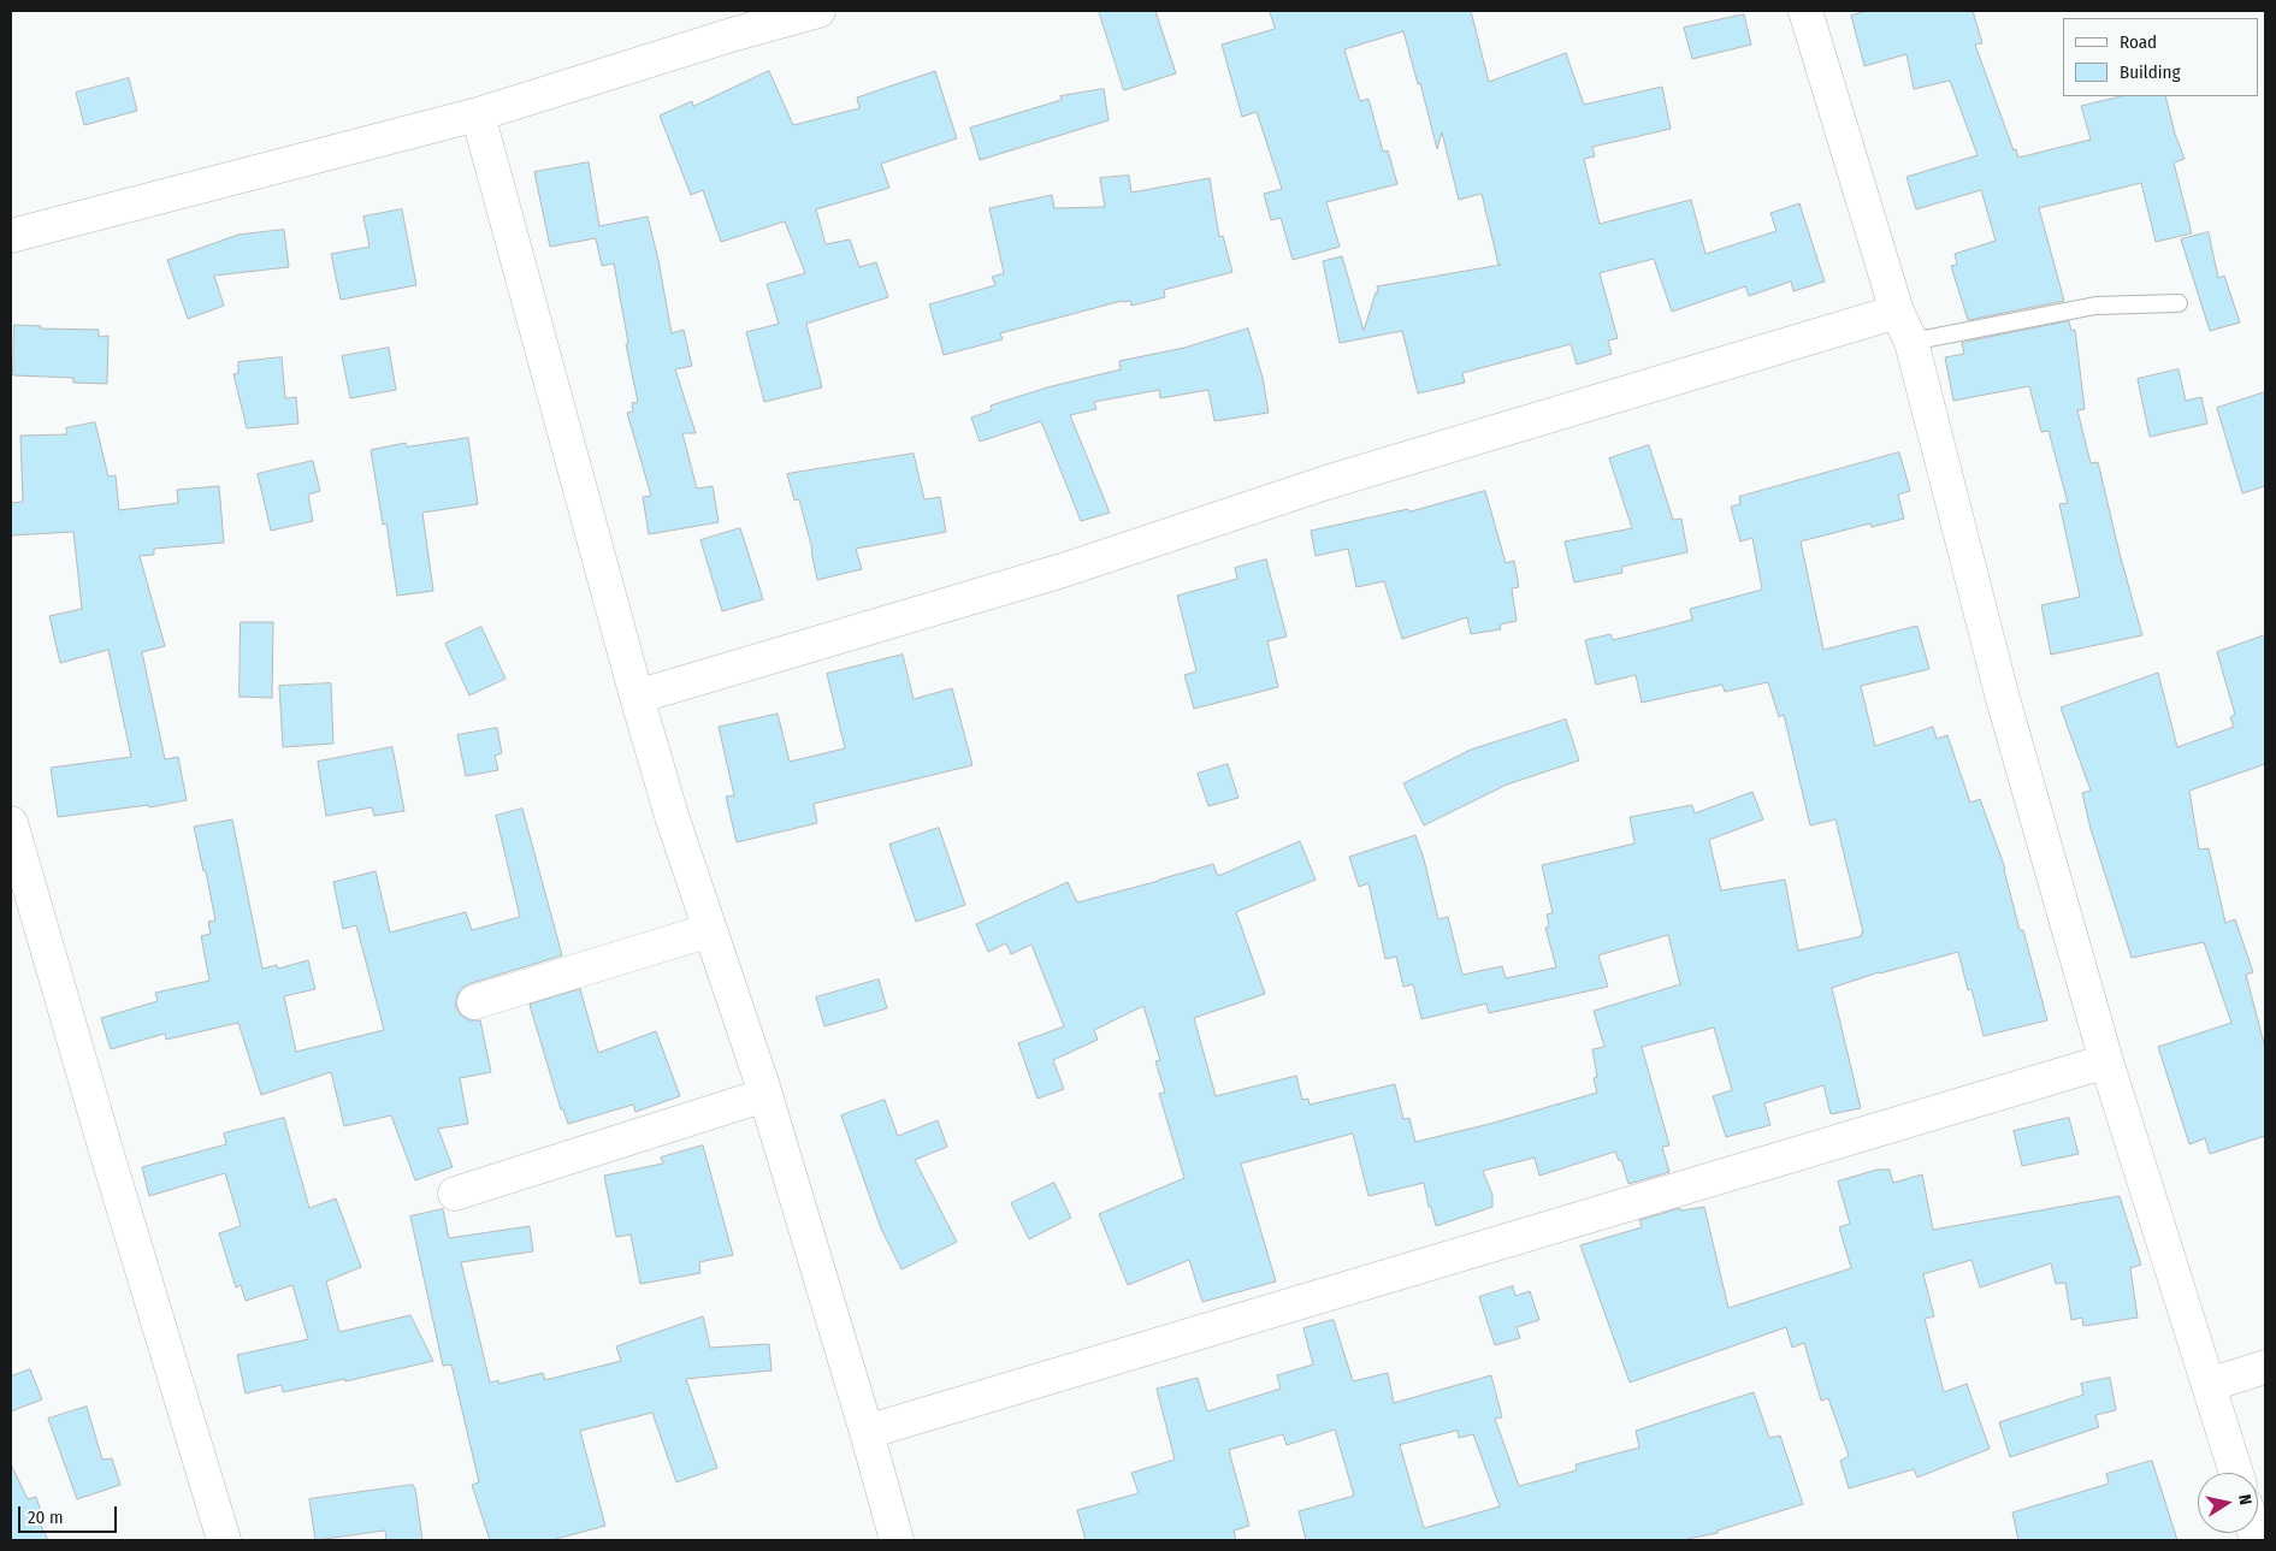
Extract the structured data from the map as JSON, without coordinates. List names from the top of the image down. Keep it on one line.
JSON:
{"legend":["Road","Building"],"scale_bar":"20 m","north":"right"}
